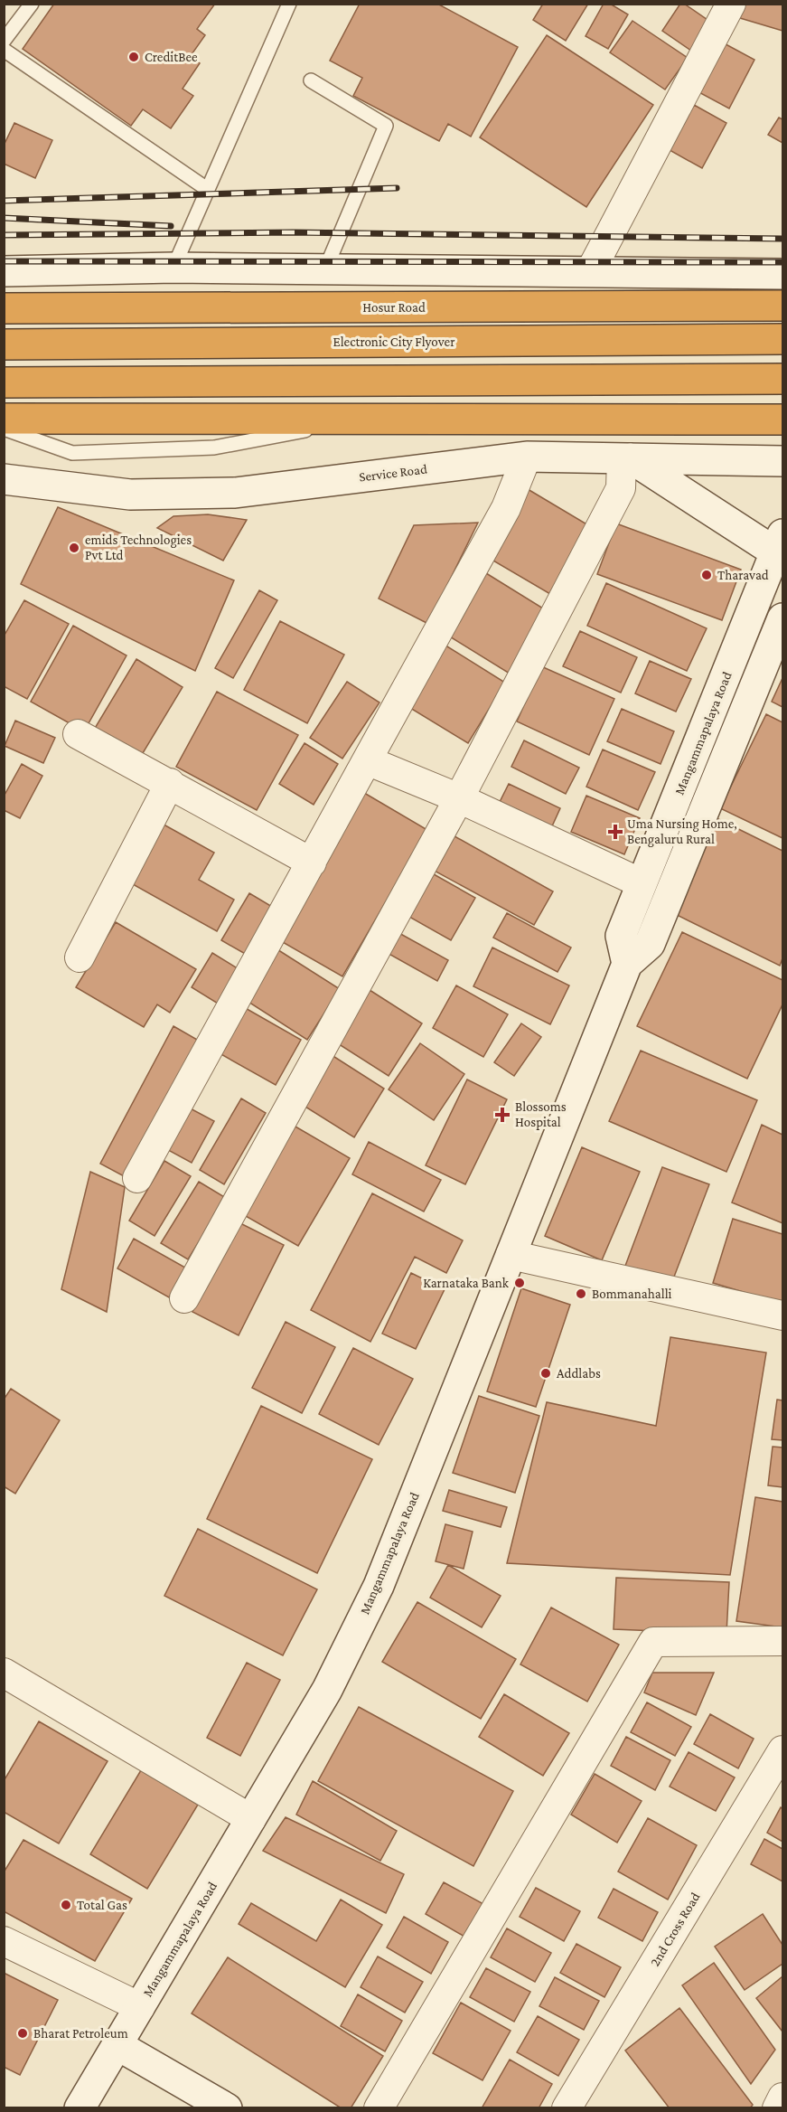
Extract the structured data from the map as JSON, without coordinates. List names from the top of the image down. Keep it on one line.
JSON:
{"streets":{"highway":["Hosur Road","Electronic City Flyover"],"main road":["Service Road","Mangammapalaya Road"],"street":["2nd Cross Road"]},"places":{"other":["CreditBee","emids Technologies Pvt Ltd","Tharavad","Karnataka Bank","Bommanahalli","Addlabs","Total Gas","Bharat Petroleum"],"health":["Uma Nursing Home, Bengaluru Rural","Blossoms Hospital"]}}
